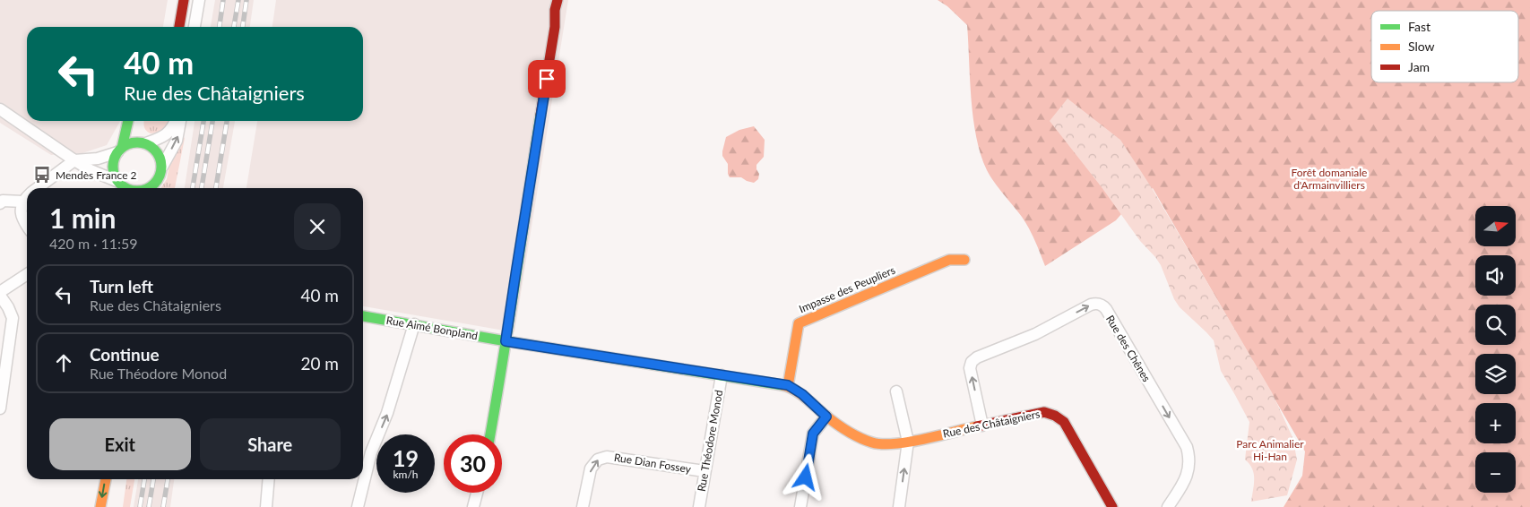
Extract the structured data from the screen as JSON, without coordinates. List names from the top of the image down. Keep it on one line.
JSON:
{"streets":{"street":["Impasse des Peupliers","Rue Aimé Bonpland","Rue des Chênes","Rue des Châtaigniers","Rue Théodore Monod","Rue Dian Fossey"]},"crossings":[["Impasse des Peupliers","Rue Théodore Monod"],["Rue Aimé Bonpland","Rue Théodore Monod"],["Rue des Chênes","Rue des Châtaigniers"],["Rue des Châtaigniers","Rue Théodore Monod"],["Rue Théodore Monod","Rue Dian Fossey"]],"parks":["Forêt domaniale d'Armainvilliers","Parc Animalier Hi-Han"],"places":{"bus stop":["Mendès France 2"]},"legend":["Fast","Slow","Jam"],"north":"right","page":{"turn":["40 m","Rue des Châtaigniers"],"heading":["1 min","420 m · 11:59"],"map_buttons":["+","−"],"list":[{"name":"Turn left","note":"Rue des Châtaigniers","value":"40 m"},{"name":"Continue","note":"Rue Théodore Monod","value":"20 m"}],"buttons":["Exit","Share"],"speed":"19 km/h","limit":"30"}}
